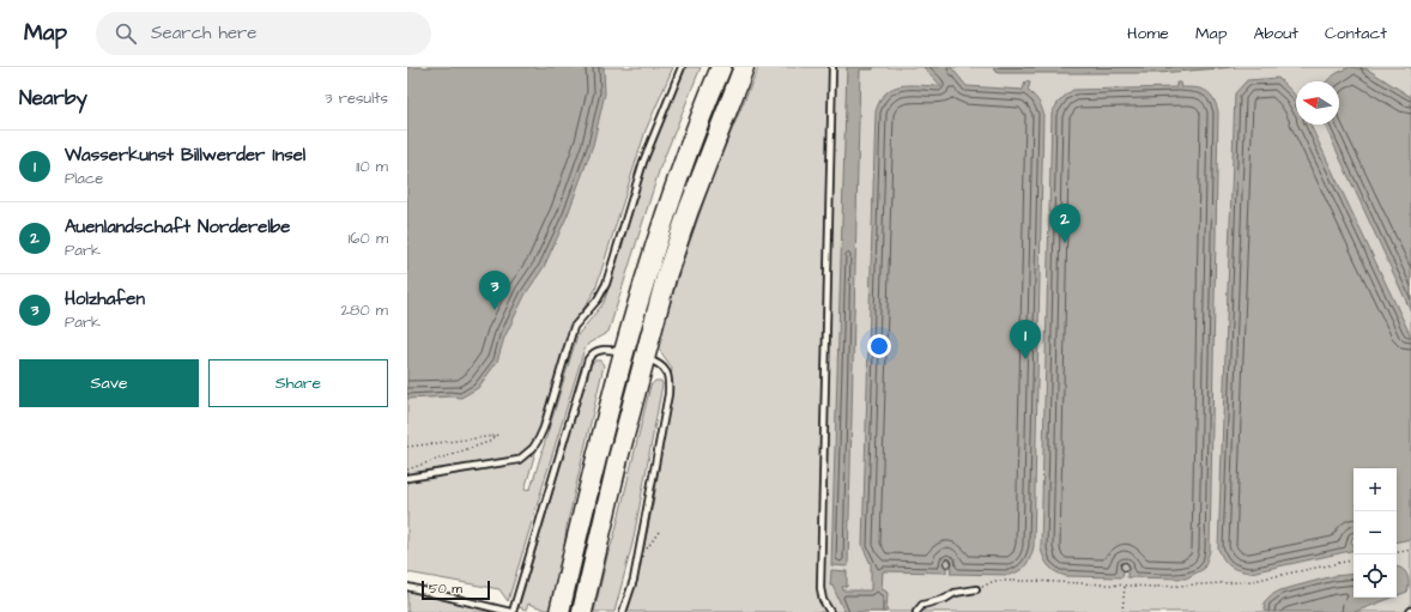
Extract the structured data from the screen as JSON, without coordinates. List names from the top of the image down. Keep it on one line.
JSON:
{"scale_bar":"50 m","north":"left","page":{"header":"Map","search":"Search here","nav":["Home","Map","About","Contact"],"heading":["Nearby","3 results"],"list":[{"mark":"1","name":"Wasserkunst Billwerder Insel","note":"Place","value":"110 m"},{"mark":"2","name":"Auenlandschaft Norderelbe","note":"Park","value":"160 m"},{"mark":"3","name":"Holzhafen","note":"Park","value":"280 m"}],"pins":["2","3","1"],"buttons":["Save","Share"],"map_buttons":["+","−"],"scale":"50 m"}}
